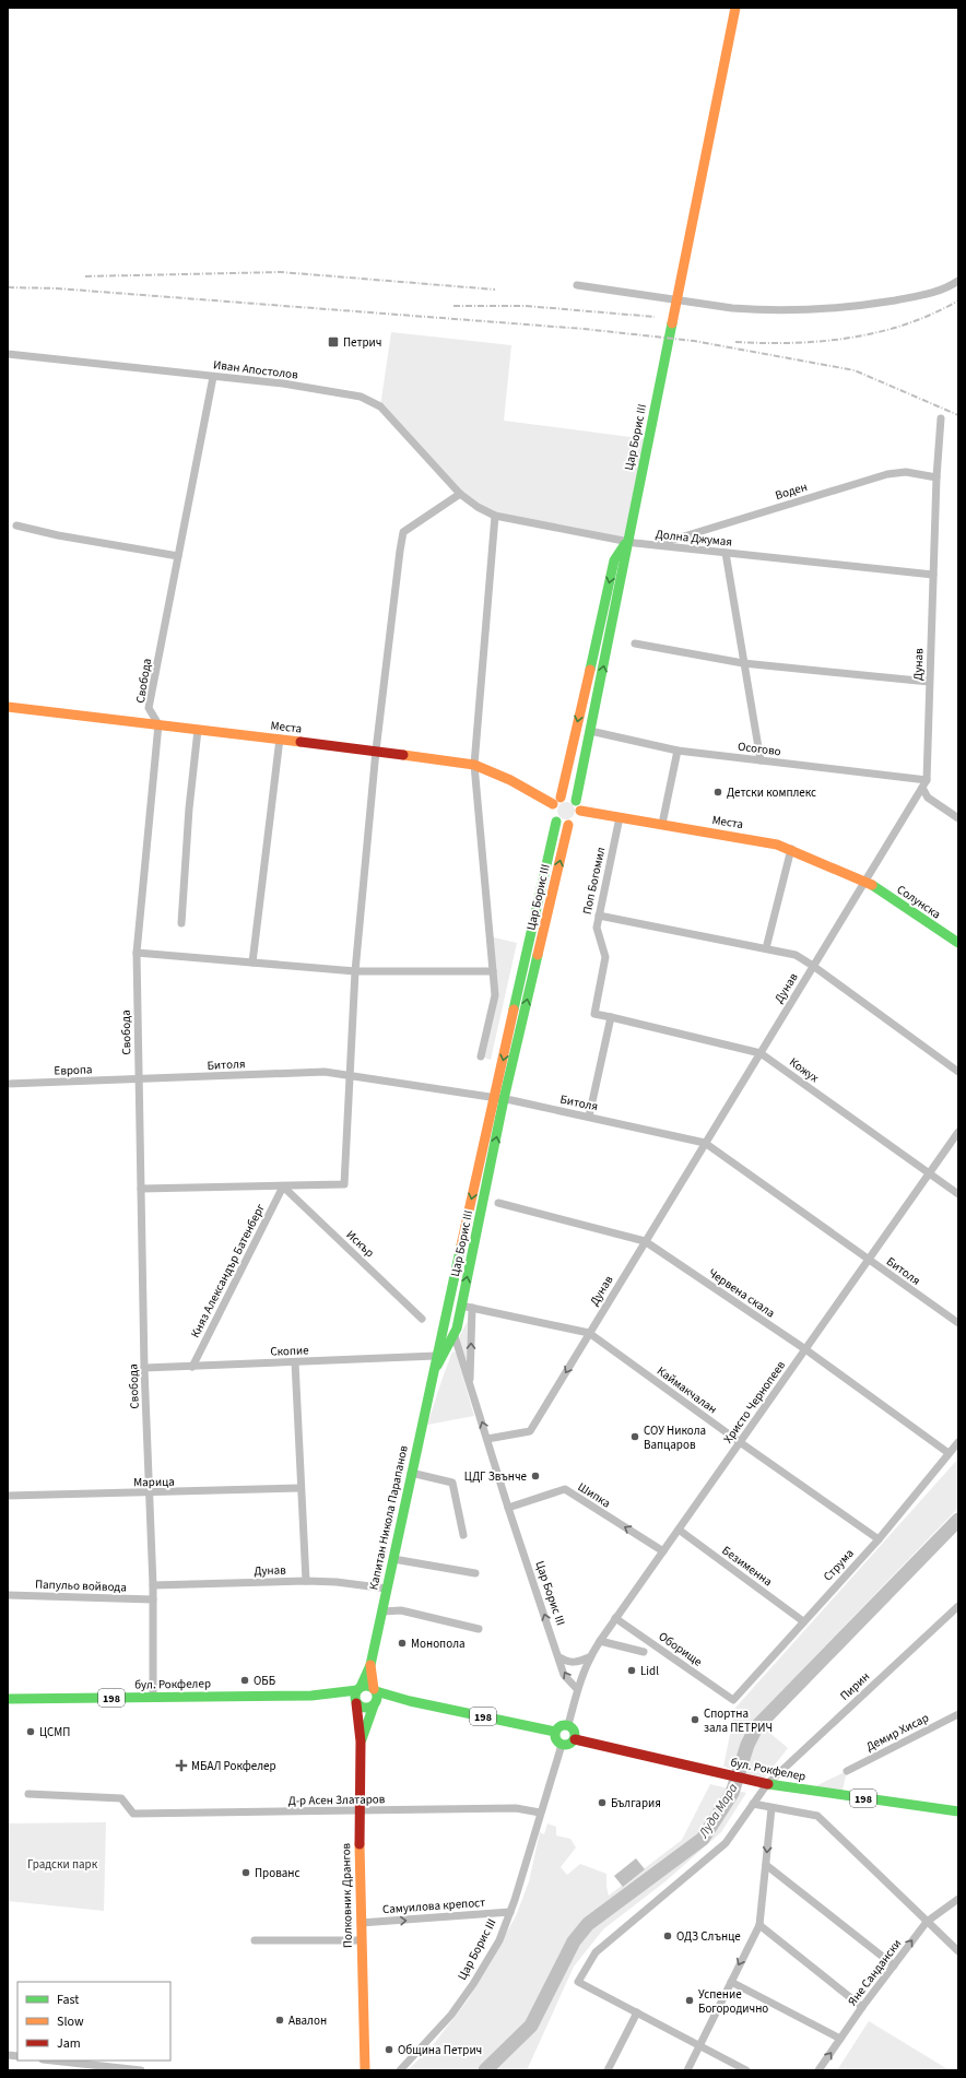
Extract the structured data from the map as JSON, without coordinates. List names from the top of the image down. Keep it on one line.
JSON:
{"streets":{"main road":["Цар Борис III","Места","Солунска","Капитан Никола Парапанов","бул. Рокфелер","198","Полковник Дрангов"],"street":["Иван Апостолов","Воден","Долна Джумая","Дунав","Свобода","Осогово","Поп Богомил","Битоля","Европа","Кожух","Искър","Княз Александър Батенберг","Червена скала","Скопие","Каймакчалан","Христо Чернопеев","Марица","Шипка","Струма","Безименна","Папульо войвода","Оборище","Пирин","Демир Хисар","Д-р Асен Златаров","Самуилова крепост","Яне Сандански"]},"crossings":[["Иван Апостолов","Долна Джумая"],["Иван Апостолов","Свобода"],["Цар Борис III","Долна Джумая"],["Цар Борис III","Дунав"],["Цар Борис III","Места"],["Цар Борис III","Осогово"],["Цар Борис III","Битоля"],["Цар Борис III","Каймакчалан"],["Цар Борис III","Христо Чернопеев"],["Цар Борис III","Шипка"],["Цар Борис III","Капитан Никола Парапанов"],["Цар Борис III","бул. Рокфелер"],["Цар Борис III","198"],["Цар Борис III","Д-р Асен Златаров"],["Цар Борис III","Самуилова крепост"],["Воден","Долна Джумая"],["Воден","Дунав"],["Долна Джумая","Дунав"],["Дунав","Свобода"],["Дунав","Места"],["Дунав","Осогово"],["Дунав","Солунска"],["Дунав","Битоля"],["Дунав","Кожух"],["Дунав","Червена скала"],["Дунав","Каймакчалан"],["Дунав","Капитан Никола Парапанов"],["Свобода","Места"],["Свобода","Битоля"],["Свобода","Европа"],["Свобода","Скопие"],["Свобода","Марица"],["Свобода","Папульо войвода"],["Свобода","бул. Рокфелер"],["Места","Поп Богомил"],["Места","Солунска"],["Поп Богомил","Кожух"],["Битоля","Европа"],["Битоля","Христо Чернопеев"],["Кожух","Христо Чернопеев"],["Искър","Княз Александър Батенберг"],["Княз Александър Батенберг","Скопие"],["Червена скала","Христо Чернопеев"],["Червена скала","Струма"],["Скопие","Капитан Никола Парапанов"],["Каймакчалан","Христо Чернопеев"],["Каймакчалан","Струма"],["Христо Чернопеев","Шипка"],["Христо Чернопеев","Безименна"],["Христо Чернопеев","Оборище"],["Капитан Никола Парапанов","бул. Рокфелер"],["Капитан Никола Парапанов","198"],["Капитан Никола Парапанов","Полковник Дрангов"],["Струма","Безименна"],["Струма","Оборище"],["бул. Рокфелер","Пирин"],["бул. Рокфелер","198"],["бул. Рокфелер","Полковник Дрангов"],["198","Полковник Дрангов"],["Д-р Асен Златаров","Полковник Дрангов"],["Полковник Дрангов","Самуилова крепост"]],"one_way":["Шипка","Самуилова крепост","Яне Сандански"],"water":["Луда Мара"],"parks":["Градски парк"],"places":{"transit":["Петрич"],"other":["Детски комплекс","СОУ Никола Вапцаров","ЦДГ Звънче","Монопола","Lidl","ОББ","Спортна зала ПЕТРИЧ","ЦСМП","България","Прованс","ОДЗ Слънце","Успение Богородично","Авалон","Община Петрич"],"health":["МБАЛ Рокфелер"]},"legend":["Fast","Slow","Jam"]}
